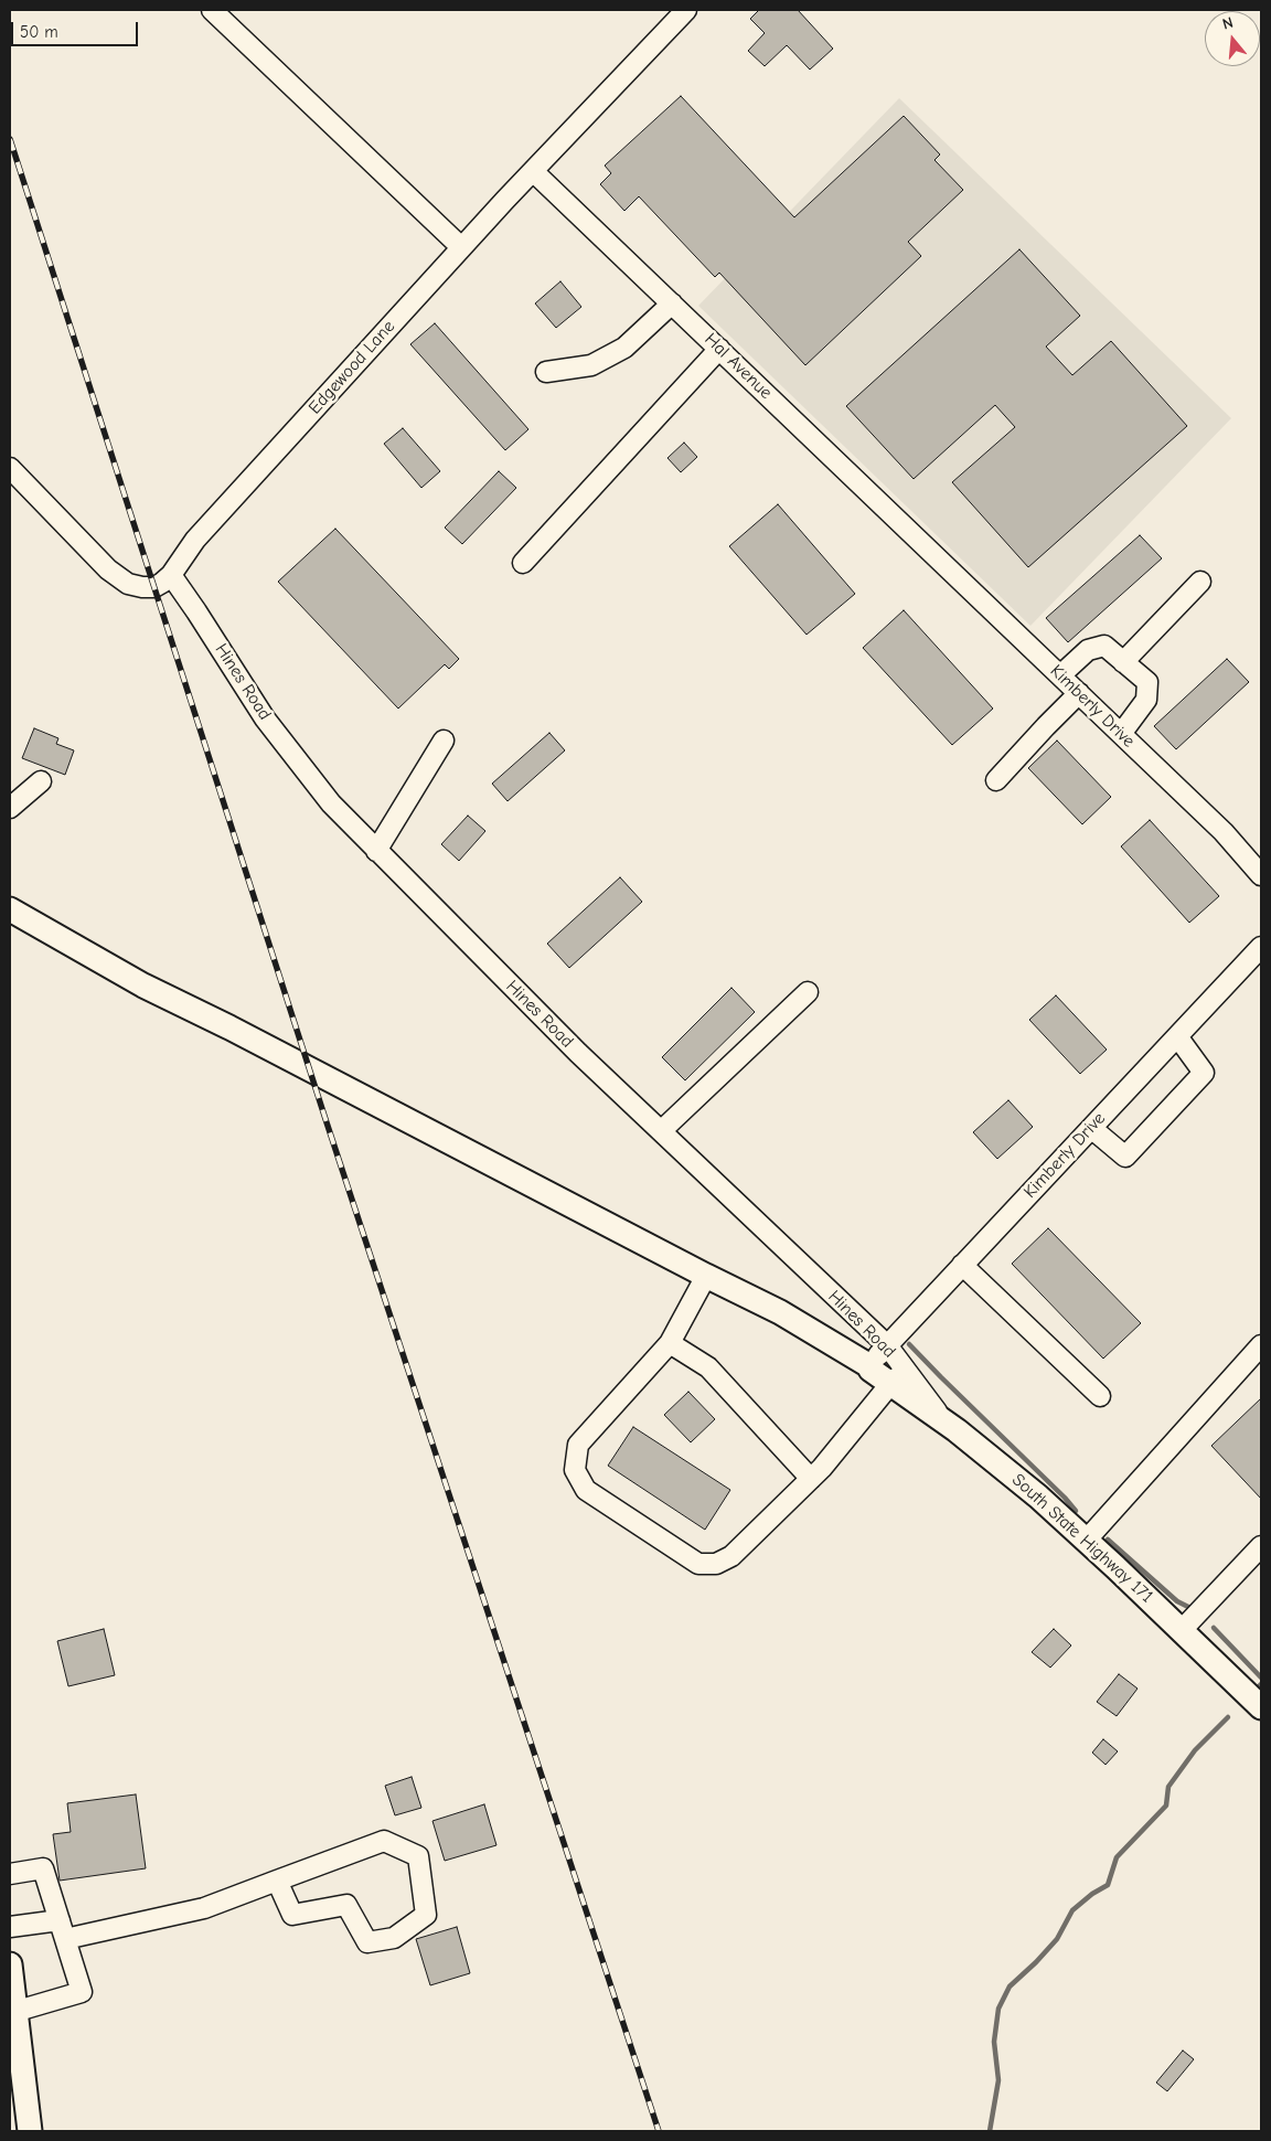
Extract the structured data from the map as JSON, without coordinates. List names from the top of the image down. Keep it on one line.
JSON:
{"streets":{"main road":["South State Highway 171"],"street":["Hal Avenue","Edgewood Lane","Hines Road","Kimberly Drive"]},"crossings":[["Hal Avenue","Edgewood Lane"],["Hal Avenue","Kimberly Drive"],["Edgewood Lane","Hines Road"],["Hines Road","Kimberly Drive"],["Hines Road","South State Highway 171"],["Kimberly Drive","South State Highway 171"]],"scale_bar":"50 m","north":"top"}
